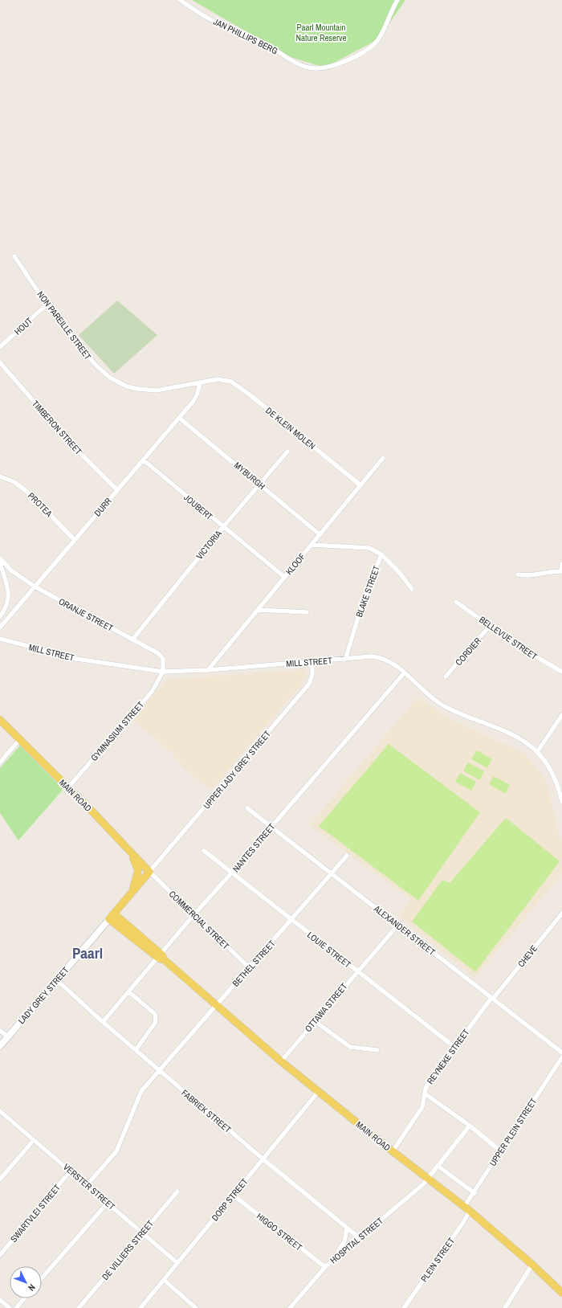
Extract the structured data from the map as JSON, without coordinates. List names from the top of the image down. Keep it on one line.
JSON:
{"streets":{"main road":["MAIN ROAD","LADY GREY STREET"],"street":["JAN PHILLIPS BERG","NON PAREILLE STREET","HOUT","TIMBERON STREET","DE KLEIN MOLEN","MYBURGH","PROTEA","DURR","JOUBERT","VICTORIA","KLOOF","BLAKE STREET","ORANJE STREET","BELLEVUE STREET","CORDIER","MILL STREET","GYMNASIUM STREET","UPPER LADY GREY STREET","NANTES STREET","COMMERCIAL STREET","ALEXANDER STREET","LOUIE STREET","CHEVE","BETHEL STREET","OTTAWA STREET","REYNEKE STREET","FABRIEK STREET","UPPER PLEIN STREET","VERSTER STREET","DORP STREET","SWARTVLEI STREET","HIGGO STREET","HOSPITAL STREET","DE VILLIERS STREET","PLEIN STREET"]},"crossings":[["NON PAREILLE STREET","HOUT"],["NON PAREILLE STREET","DE KLEIN MOLEN"],["NON PAREILLE STREET","DURR"],["TIMBERON STREET","DURR"],["DE KLEIN MOLEN","KLOOF"],["MYBURGH","DURR"],["MYBURGH","VICTORIA"],["MYBURGH","KLOOF"],["PROTEA","DURR"],["DURR","JOUBERT"],["DURR","ORANJE STREET"],["JOUBERT","VICTORIA"],["JOUBERT","KLOOF"],["VICTORIA","ORANJE STREET"],["KLOOF","BLAKE STREET"],["KLOOF","MILL STREET"],["BLAKE STREET","MILL STREET"],["ORANJE STREET","MILL STREET"],["ORANJE STREET","GYMNASIUM STREET"],["BELLEVUE STREET","CORDIER"],["MILL STREET","GYMNASIUM STREET"],["MILL STREET","UPPER LADY GREY STREET"],["MILL STREET","NANTES STREET"],["GYMNASIUM STREET","MAIN ROAD"],["UPPER LADY GREY STREET","MAIN ROAD"],["UPPER LADY GREY STREET","COMMERCIAL STREET"],["UPPER LADY GREY STREET","LADY GREY STREET"],["MAIN ROAD","NANTES STREET"],["MAIN ROAD","COMMERCIAL STREET"],["MAIN ROAD","BETHEL STREET"],["MAIN ROAD","LADY GREY STREET"],["MAIN ROAD","OTTAWA STREET"],["MAIN ROAD","REYNEKE STREET"],["MAIN ROAD","UPPER PLEIN STREET"],["MAIN ROAD","DORP STREET"],["MAIN ROAD","HOSPITAL STREET"],["MAIN ROAD","PLEIN STREET"],["NANTES STREET","COMMERCIAL STREET"],["NANTES STREET","ALEXANDER STREET"],["NANTES STREET","LOUIE STREET"],["NANTES STREET","FABRIEK STREET"],["COMMERCIAL STREET","BETHEL STREET"],["COMMERCIAL STREET","LADY GREY STREET"],["ALEXANDER STREET","CHEVE"],["ALEXANDER STREET","BETHEL STREET"],["ALEXANDER STREET","OTTAWA STREET"],["ALEXANDER STREET","REYNEKE STREET"],["LOUIE STREET","BETHEL STREET"],["LOUIE STREET","OTTAWA STREET"],["LOUIE STREET","REYNEKE STREET"],["CHEVE","REYNEKE STREET"],["BETHEL STREET","FABRIEK STREET"],["BETHEL STREET","VERSTER STREET"],["LADY GREY STREET","FABRIEK STREET"],["FABRIEK STREET","DORP STREET"],["FABRIEK STREET","HOSPITAL STREET"],["UPPER PLEIN STREET","PLEIN STREET"],["VERSTER STREET","DORP STREET"],["VERSTER STREET","SWARTVLEI STREET"],["VERSTER STREET","DE VILLIERS STREET"],["DORP STREET","HIGGO STREET"],["HIGGO STREET","HOSPITAL STREET"]],"districts":["Paarl"],"parks":["Paarl Mountain Nature Reserve"],"north":"bottom right"}
